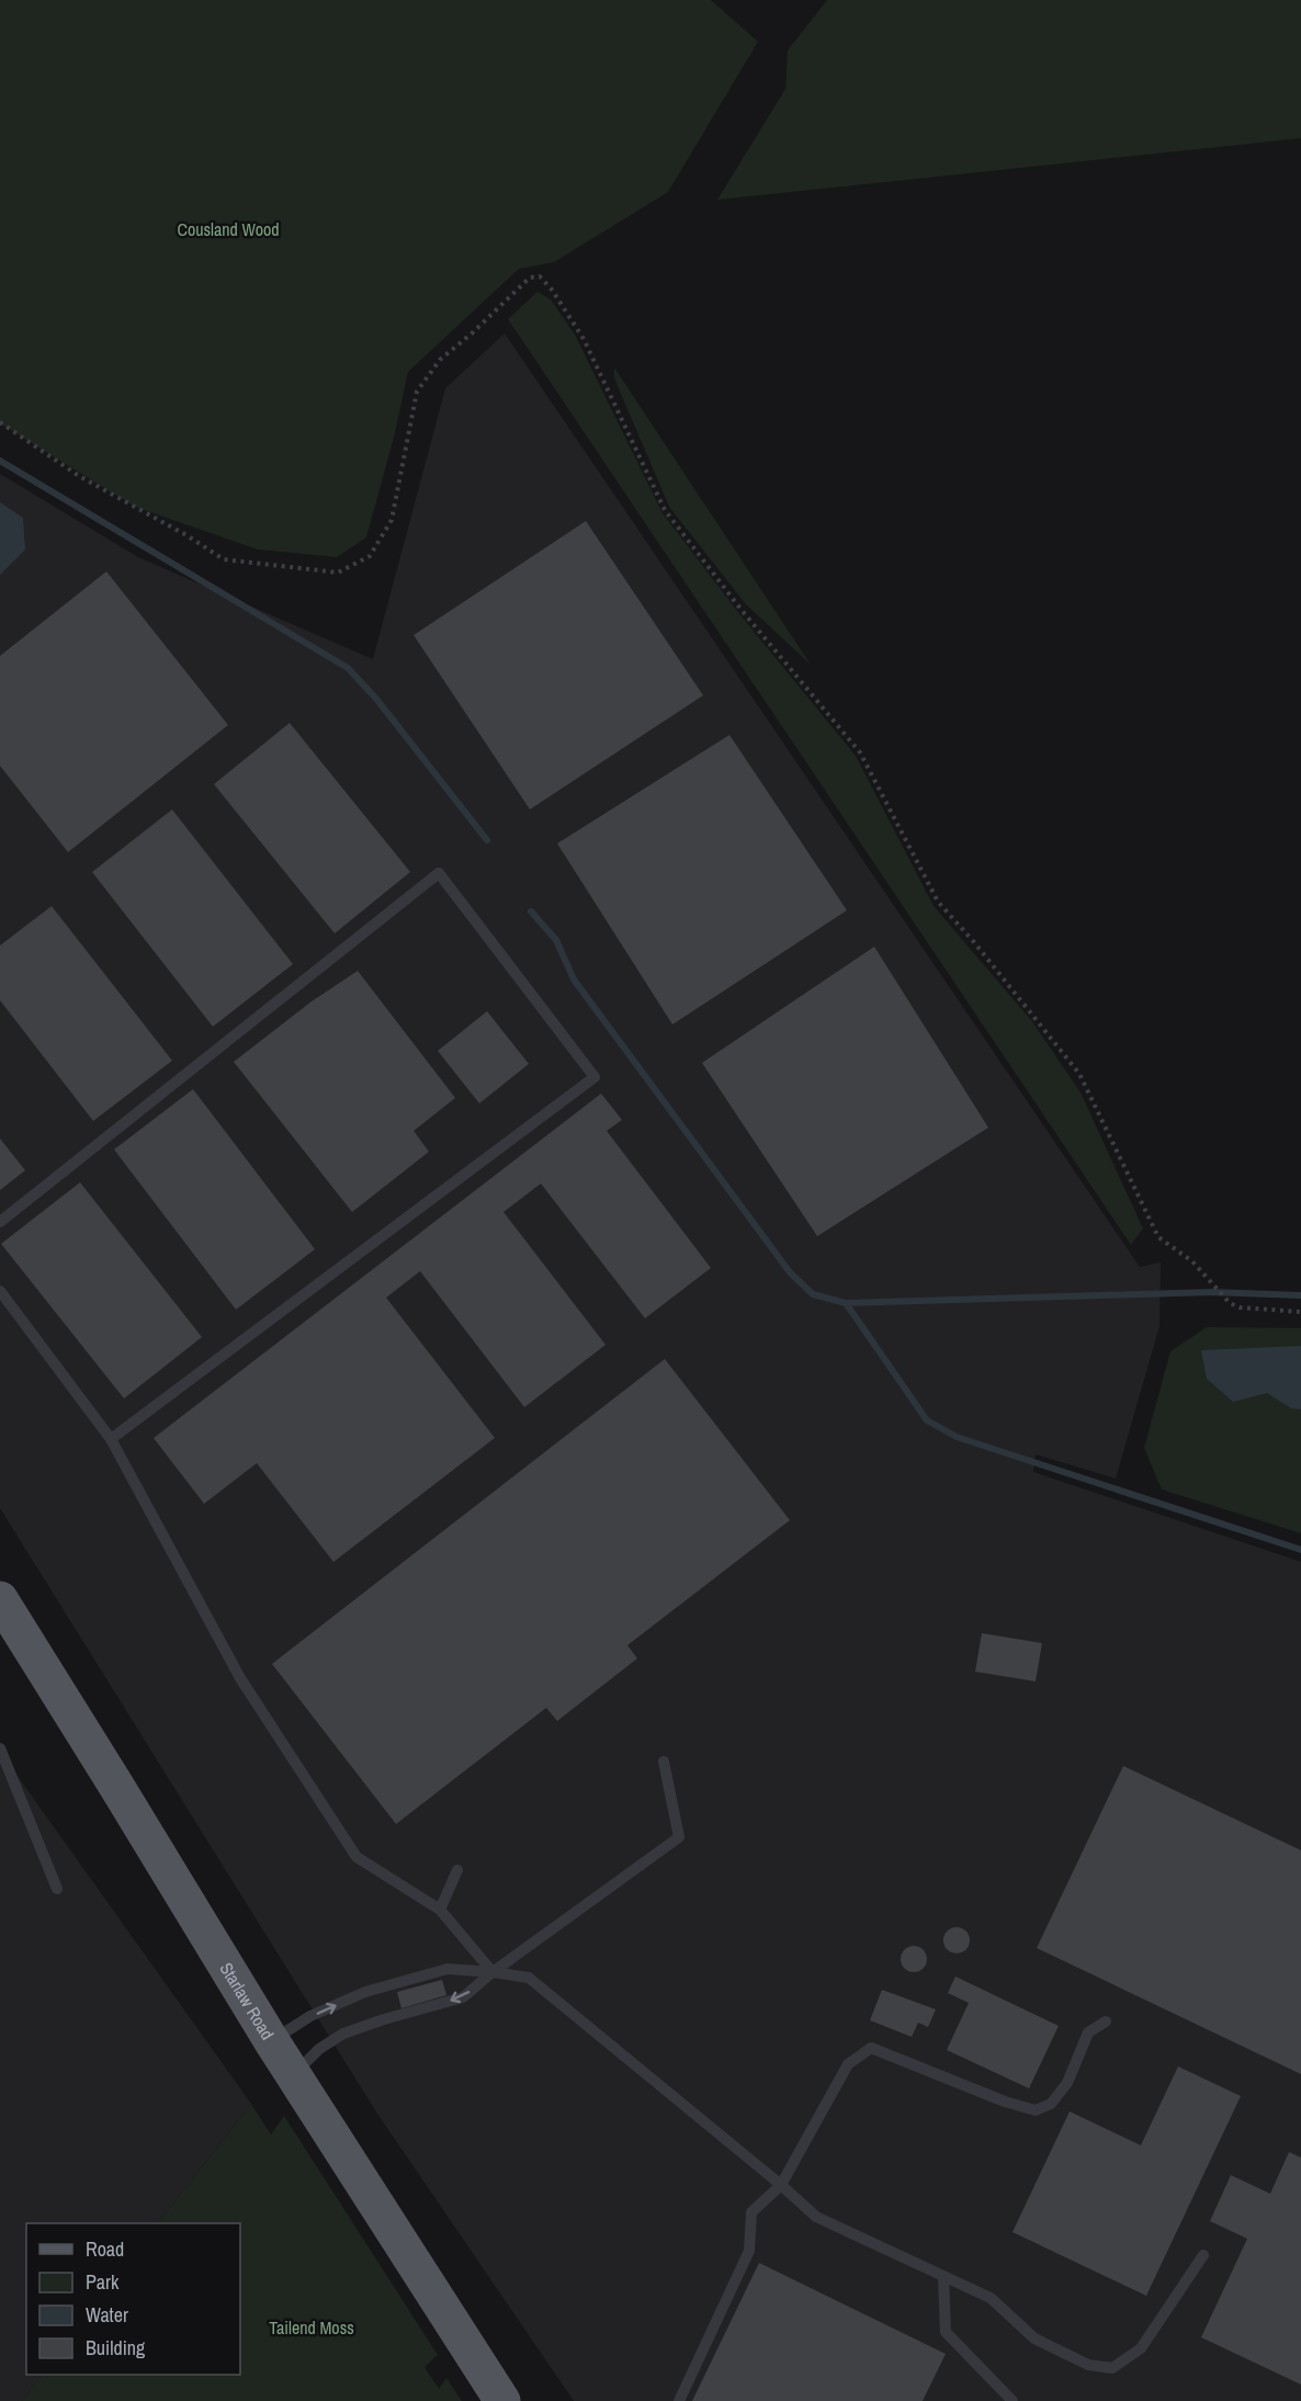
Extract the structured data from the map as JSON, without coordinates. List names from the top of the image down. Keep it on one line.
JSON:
{"streets":{"main road":["Starlaw Road"]},"parks":["Cousland Wood","Tailend Moss"],"legend":["Road","Park","Water","Building"]}
